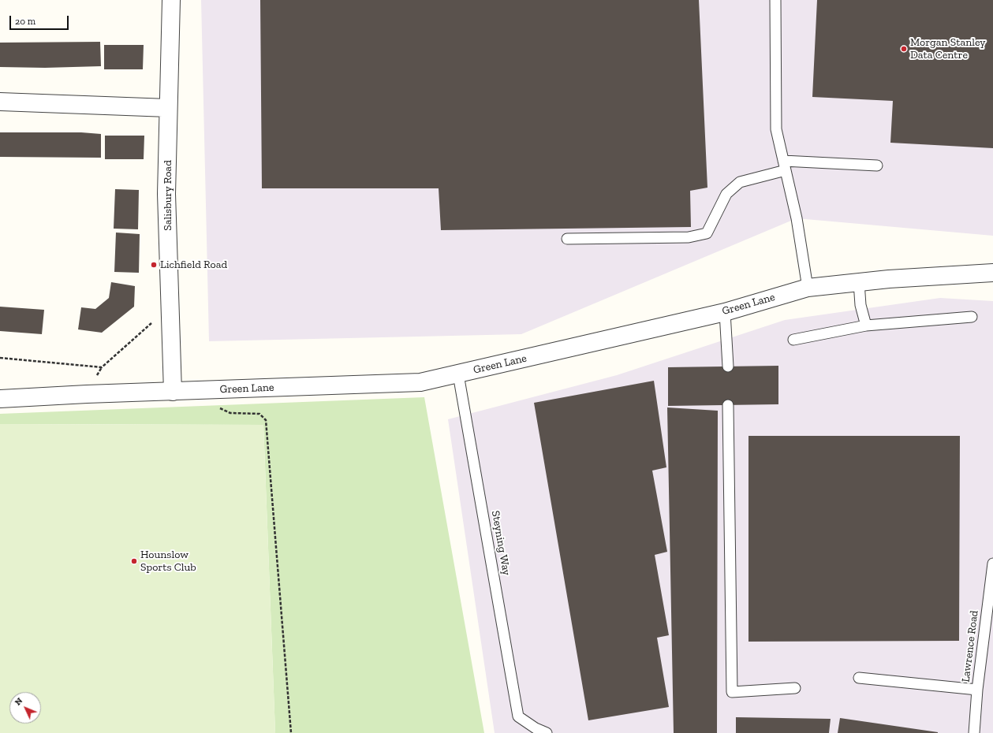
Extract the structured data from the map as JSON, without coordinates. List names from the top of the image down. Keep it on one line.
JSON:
{"streets":{"street":["Salisbury Road","Green Lane"],"lane":["Steyning Way","Lawrence Road"]},"crossings":[["Salisbury Road","Green Lane"],["Green Lane","Steyning Way"]],"places":["Morgan Stanley Data Centre","Lichfield Road","Hounslow Sports Club"],"scale_bar":"20 m","north":"top left"}
